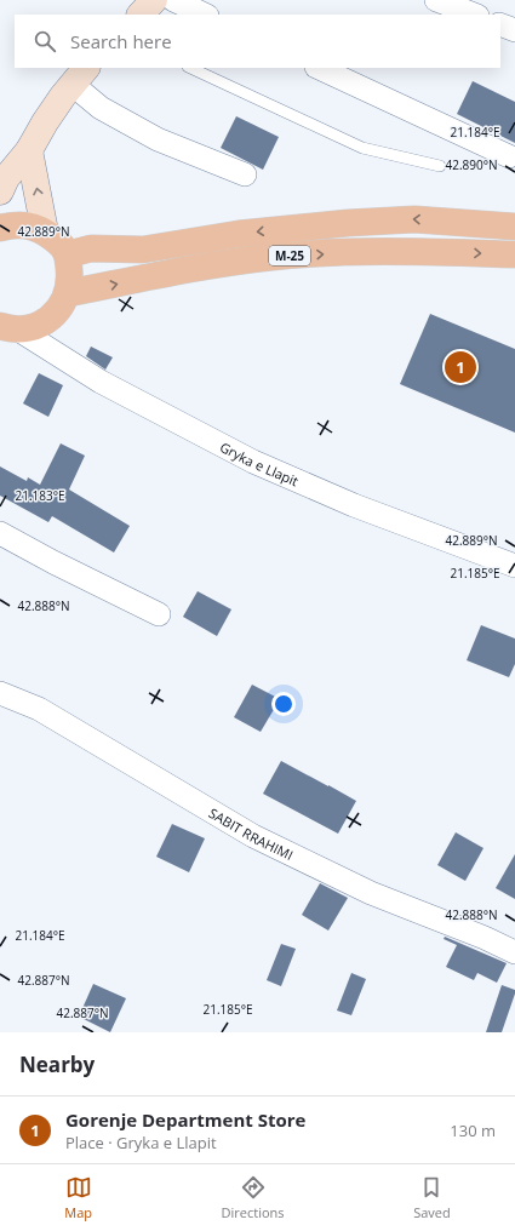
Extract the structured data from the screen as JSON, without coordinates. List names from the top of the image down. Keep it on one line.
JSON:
{"streets":{"main road":["M-25"],"street":["Gryka e Llapit","SABIT RRAHIMI"]},"page":{"search":"Search here","pins":"1","heading":"Nearby","list":[{"mark":"1","name":"Gorenje Department Store","note":"Place · Gryka e Llapit","value":"130 m"}],"nav":["Map","Directions","Saved"]},"coordinates":["21.184°E","42.890°N","42.889°N","21.183°E","21.185°E","42.888°N","42.887°N"]}
